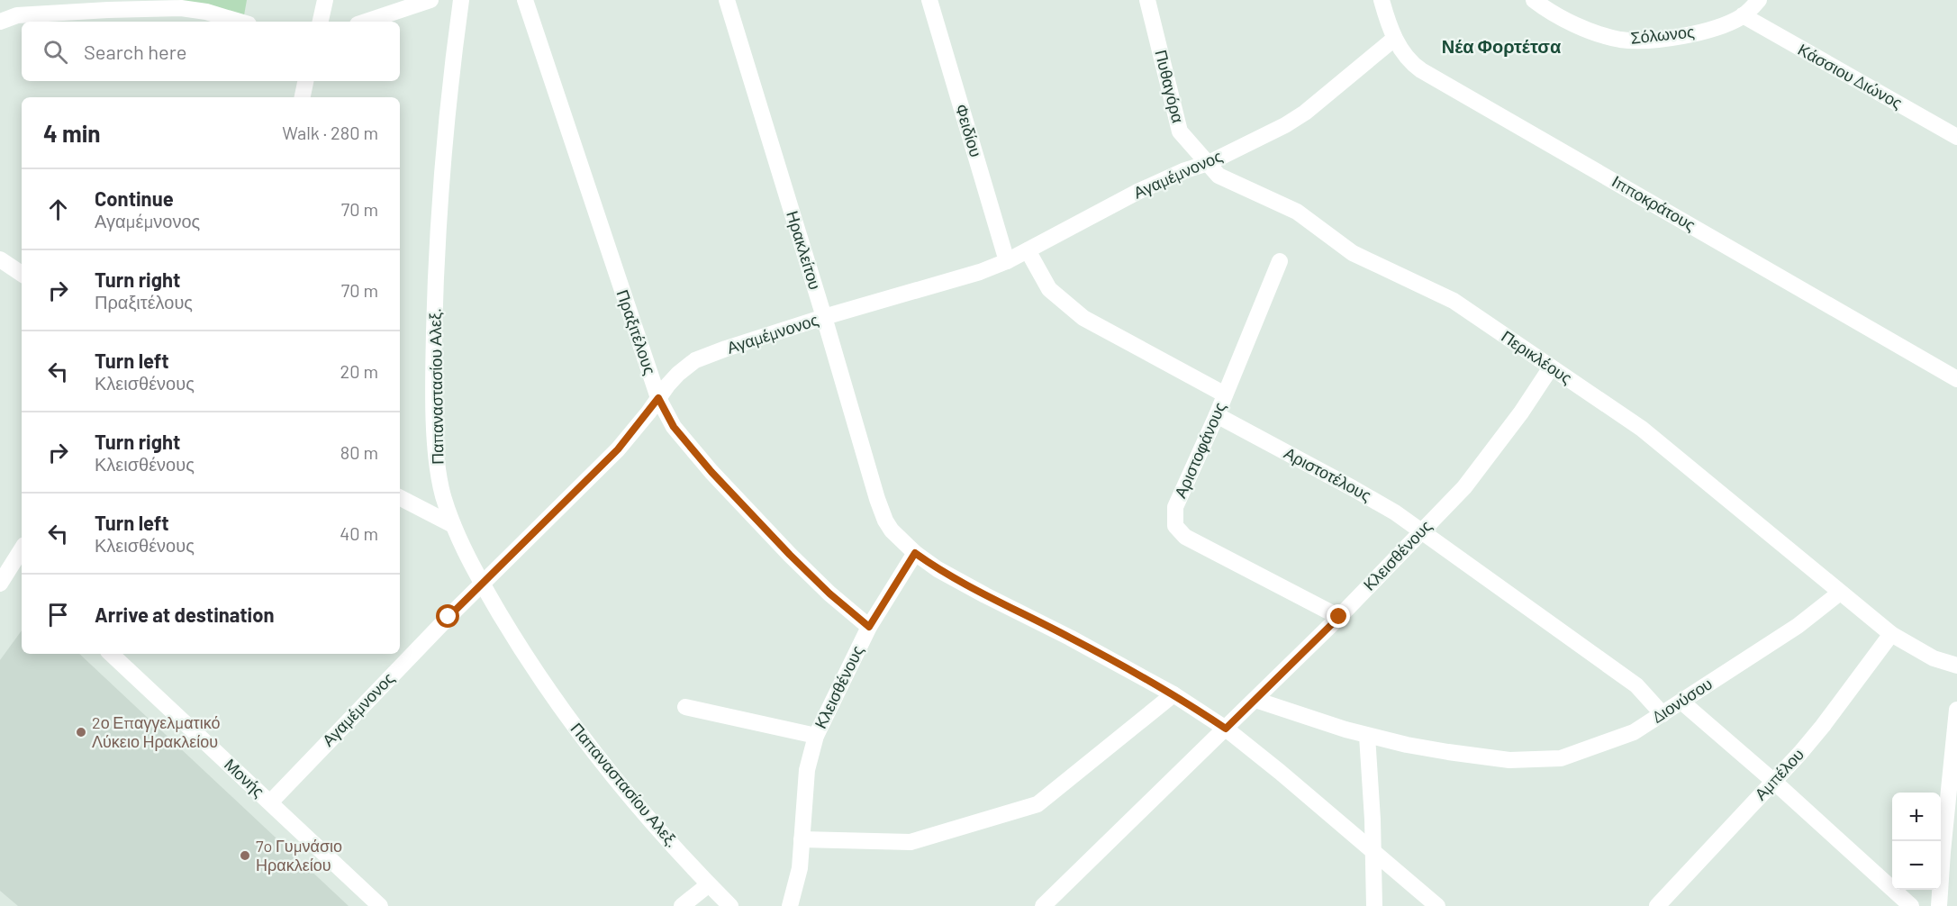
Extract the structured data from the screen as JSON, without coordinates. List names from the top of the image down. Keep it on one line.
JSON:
{"streets":{"street":["Σόλωνος","Κάσσιου Διώνος","Πυθαγόρα","Φειδίου","Αγαμέμνονος","Ιπποκράτους","Ηρακλείτου","Πραξιτέλους","Περικλέους","Παπαναστασίου Αλεξ.","Αριστοφάνους","Αριστοτέλους","Κλεισθένους","Διονύσου","Αμπέλου","Μονής"]},"crossings":[["Σόλωνος","Κάσσιου Διώνος"],["Πυθαγόρα","Αγαμέμνονος"],["Πυθαγόρα","Περικλέους"],["Φειδίου","Αγαμέμνονος"],["Αγαμέμνονος","Ιπποκράτους"],["Αγαμέμνονος","Ηρακλείτου"],["Αγαμέμνονος","Πραξιτέλους"],["Αγαμέμνονος","Περικλέους"],["Αγαμέμνονος","Παπαναστασίου Αλεξ."],["Αγαμέμνονος","Μονής"],["Ηρακλείτου","Κλεισθένους"],["Πραξιτέλους","Κλεισθένους"],["Περικλέους","Κλεισθένους"],["Περικλέους","Διονύσου"],["Αριστοφάνους","Αριστοτέλους"],["Αριστοφάνους","Κλεισθένους"],["Αριστοτέλους","Κλεισθένους"],["Κλεισθένους","Διονύσου"]],"districts":["Νέα Φορτέτσα"],"places":["2ο Επαγγελματικό Λύκειο Ηρακλείου","7o Γυμνάσιο Ηρακλείου"],"page":{"search":"Search here","heading":["4 min","Walk · 280 m"],"list":[["Continue","Αγαμέμνονος","70 m"],["Turn right","Πραξιτέλους","70 m"],["Turn left","Κλεισθένους","20 m"],["Turn right","Κλεισθένους","80 m"],["Turn left","Κλεισθένους","40 m"],"Arrive at destination"],"map_buttons":["+","−"]}}
